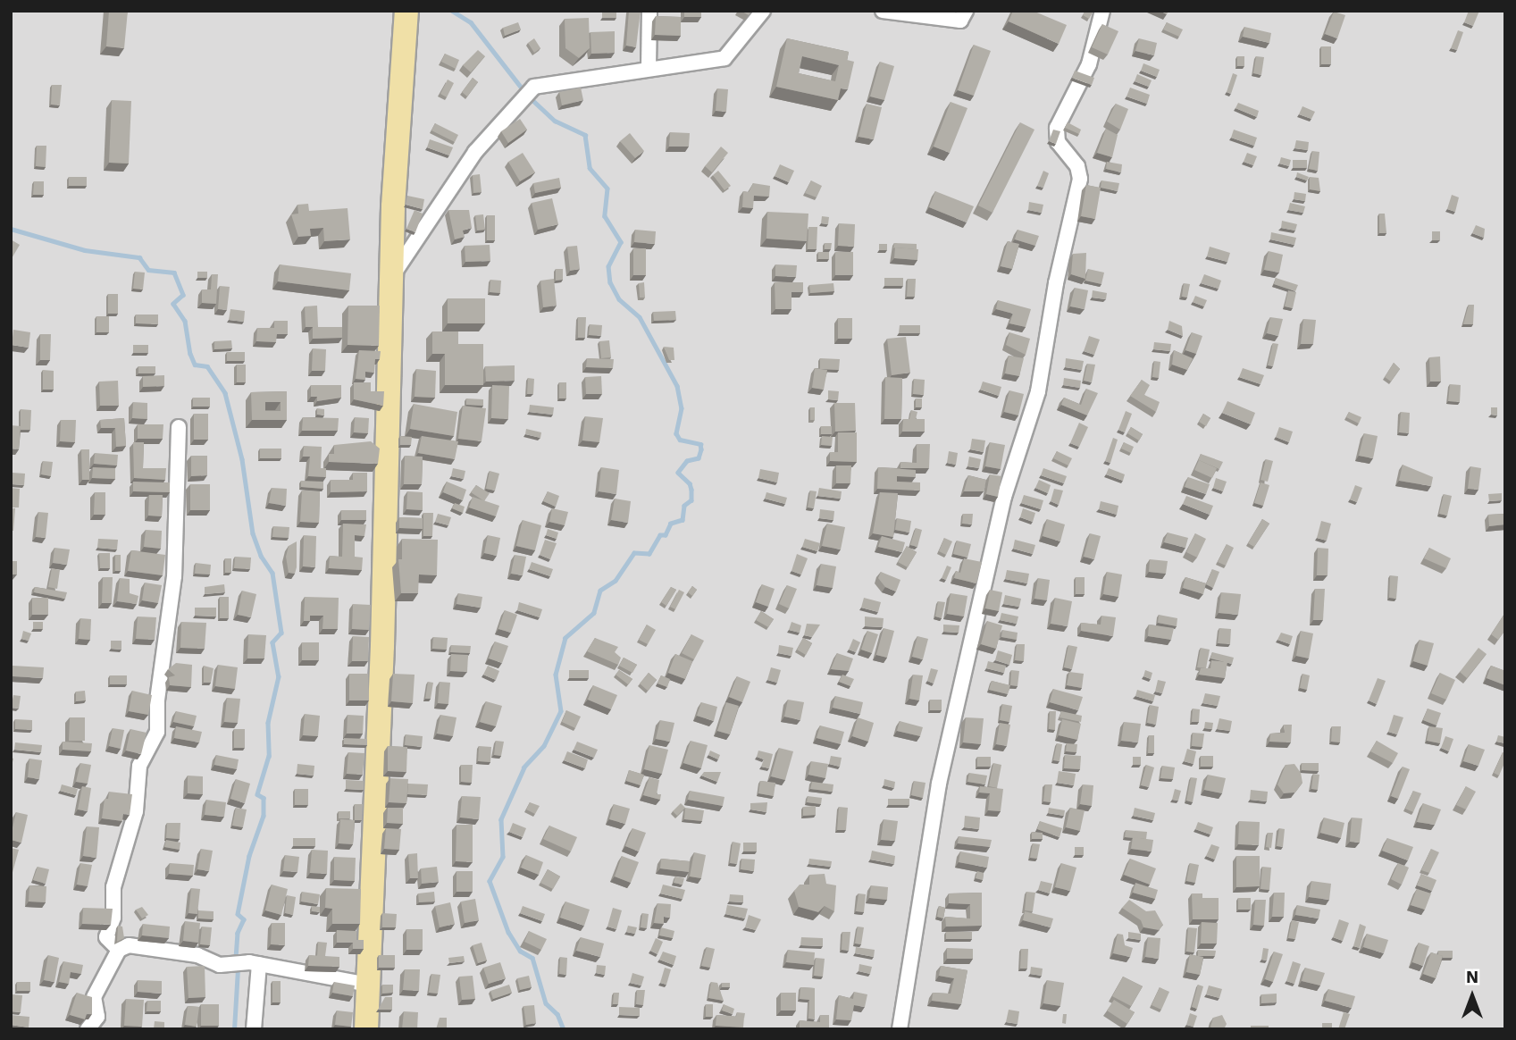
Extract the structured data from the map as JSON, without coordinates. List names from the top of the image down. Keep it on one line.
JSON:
{"north":"top"}
